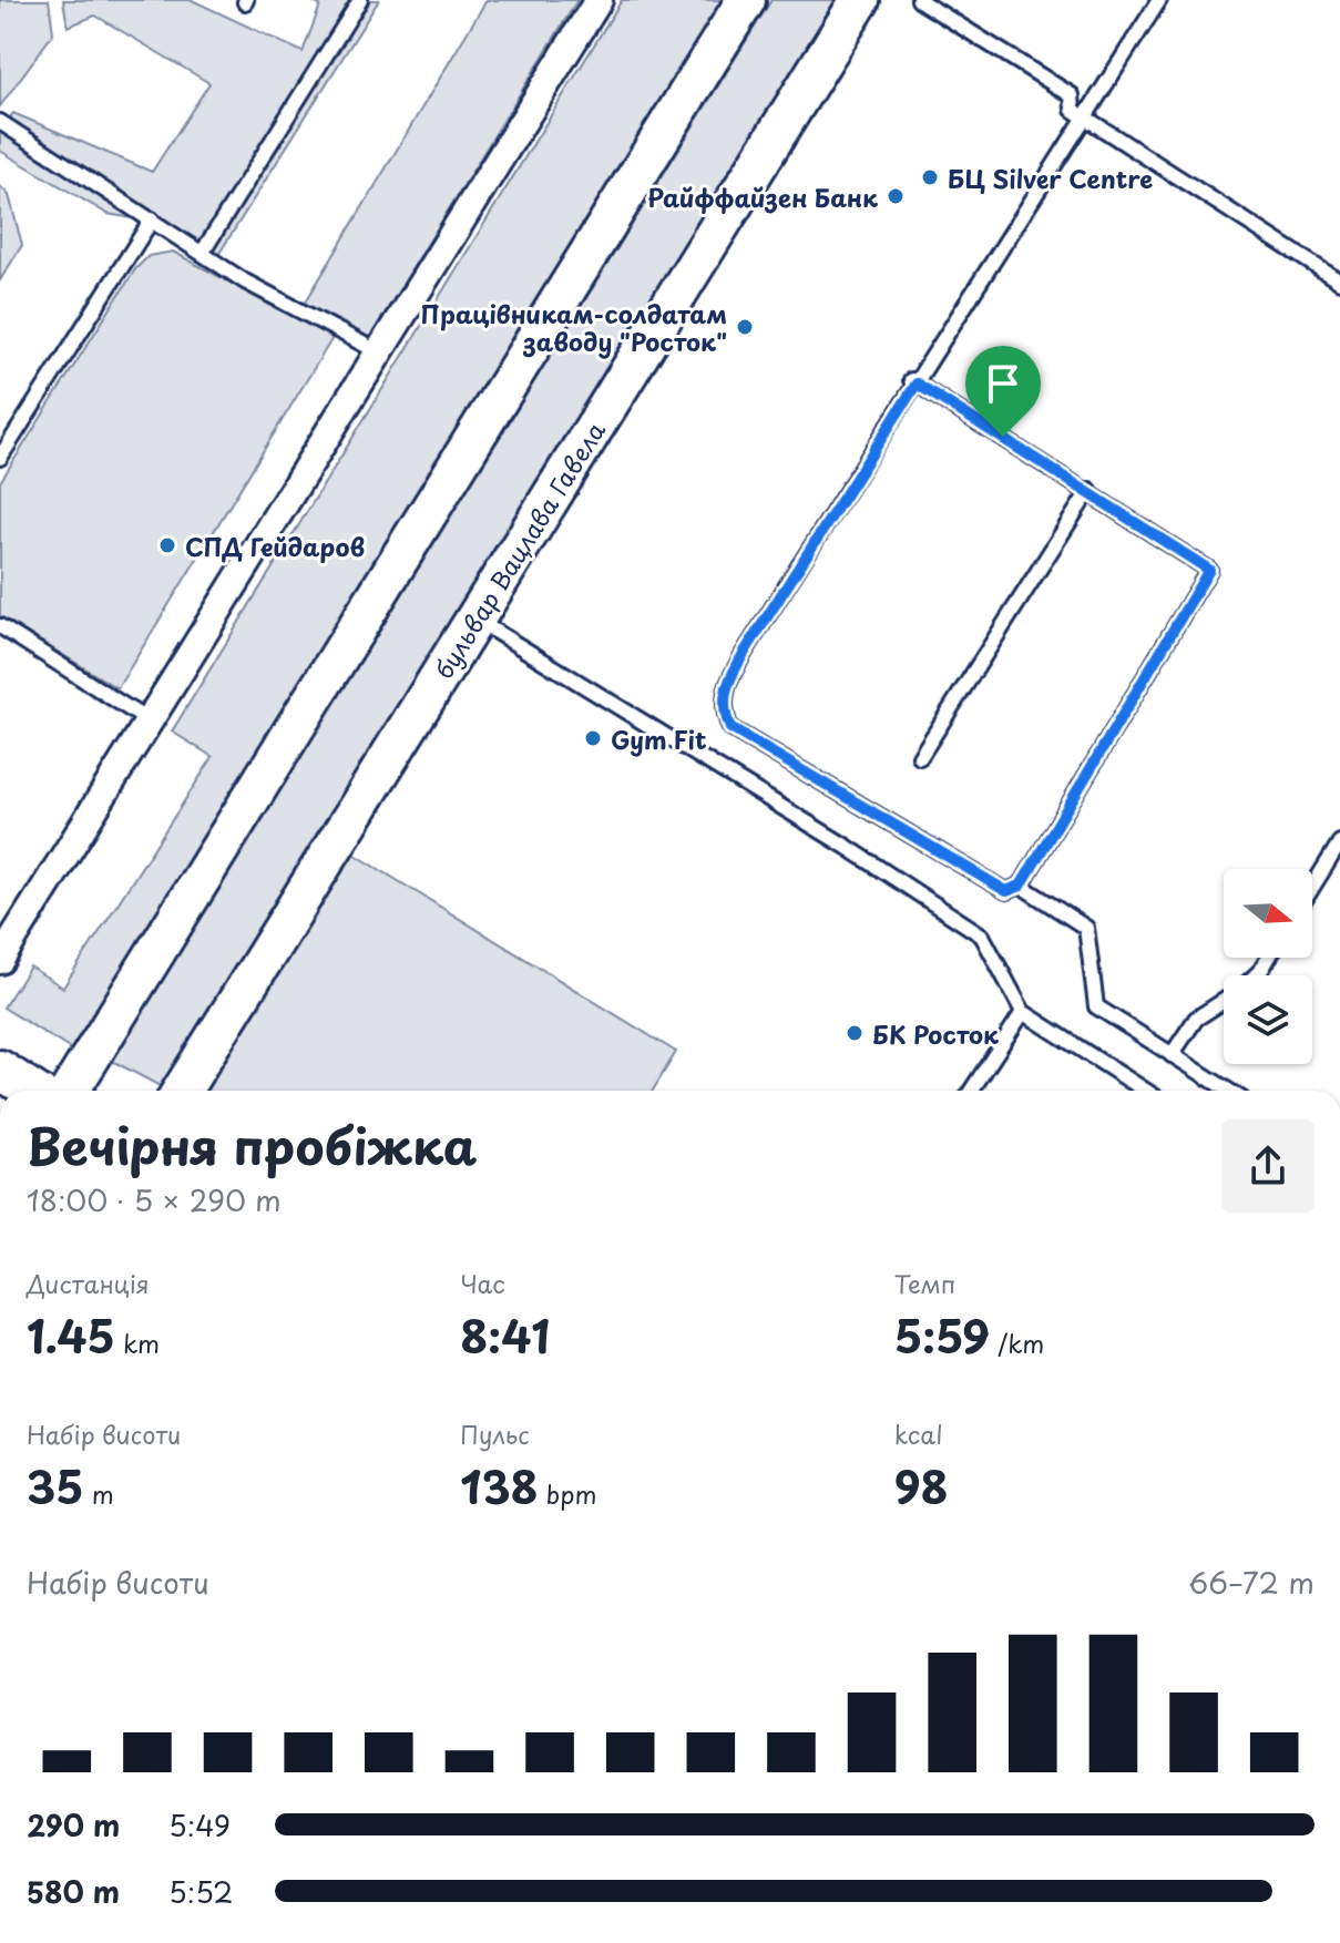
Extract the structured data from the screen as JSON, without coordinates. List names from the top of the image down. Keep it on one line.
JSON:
{"streets":{"street":["бульвар Вацлава Гавела"]},"places":["БЦ Silver Centre","Райффайзен Банк","Працівникам-солдатам заводу \"Росток\"","СПД Гейдаров","Gym Fit","БК Росток"],"north":"right","page":{"heading":["Вечірня пробіжка","18:00 · 5 × 290 m"],"stats":[["Дистанція","1.45 km"],["Час","8:41"],["Темп","5:59 /km"],["Набір висоти","35 m"],["Пульс","138 bpm"],["kcal","98"]],"chart":["Набір висоти","66–72 m"],"list":[{"name":"290 m","note":"5:49"},{"name":"580 m","note":"5:52"}]}}
